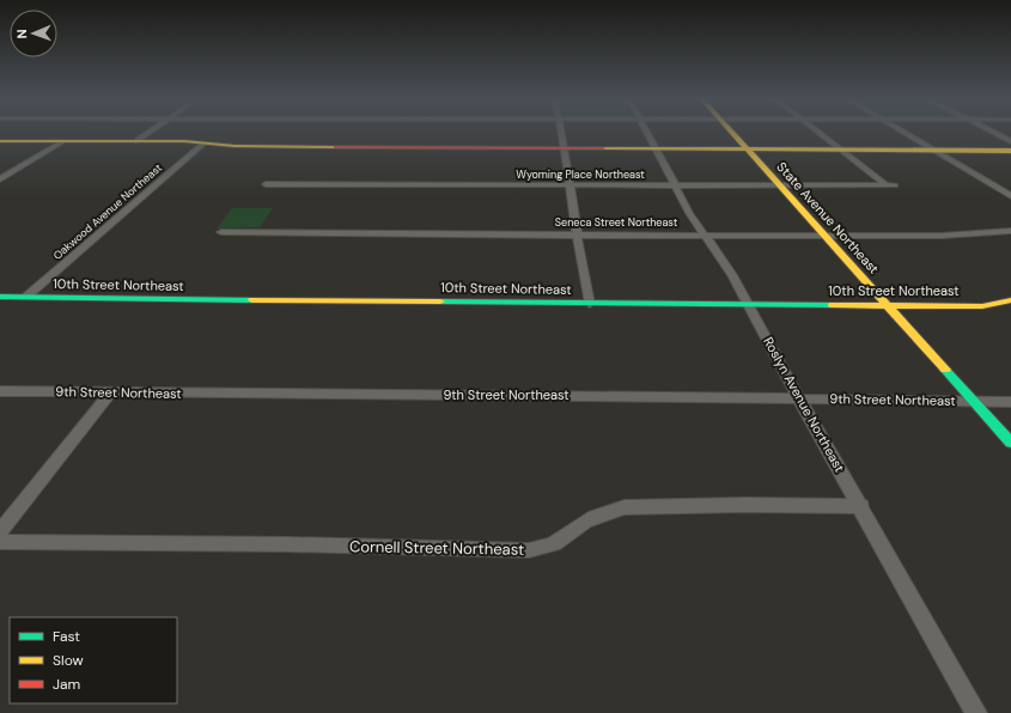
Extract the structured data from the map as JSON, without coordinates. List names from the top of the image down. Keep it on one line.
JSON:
{"streets":{"street":["Wyoming Place Northeast","Oakwood Avenue Northeast","State Avenue Northeast","Seneca Street Northeast","10th Street Northeast","9th Street Northeast","Roslyn Avenue Northeast","Cornell Street Northeast"]},"crossings":[["Wyoming Place Northeast","State Avenue Northeast"],["Wyoming Place Northeast","Roslyn Avenue Northeast"],["Oakwood Avenue Northeast","10th Street Northeast"],["State Avenue Northeast","Seneca Street Northeast"],["State Avenue Northeast","10th Street Northeast"],["State Avenue Northeast","9th Street Northeast"],["Seneca Street Northeast","Roslyn Avenue Northeast"],["10th Street Northeast","Roslyn Avenue Northeast"],["9th Street Northeast","Roslyn Avenue Northeast"],["Roslyn Avenue Northeast","Cornell Street Northeast"]],"legend":["Fast","Slow","Jam"],"north":"left"}
